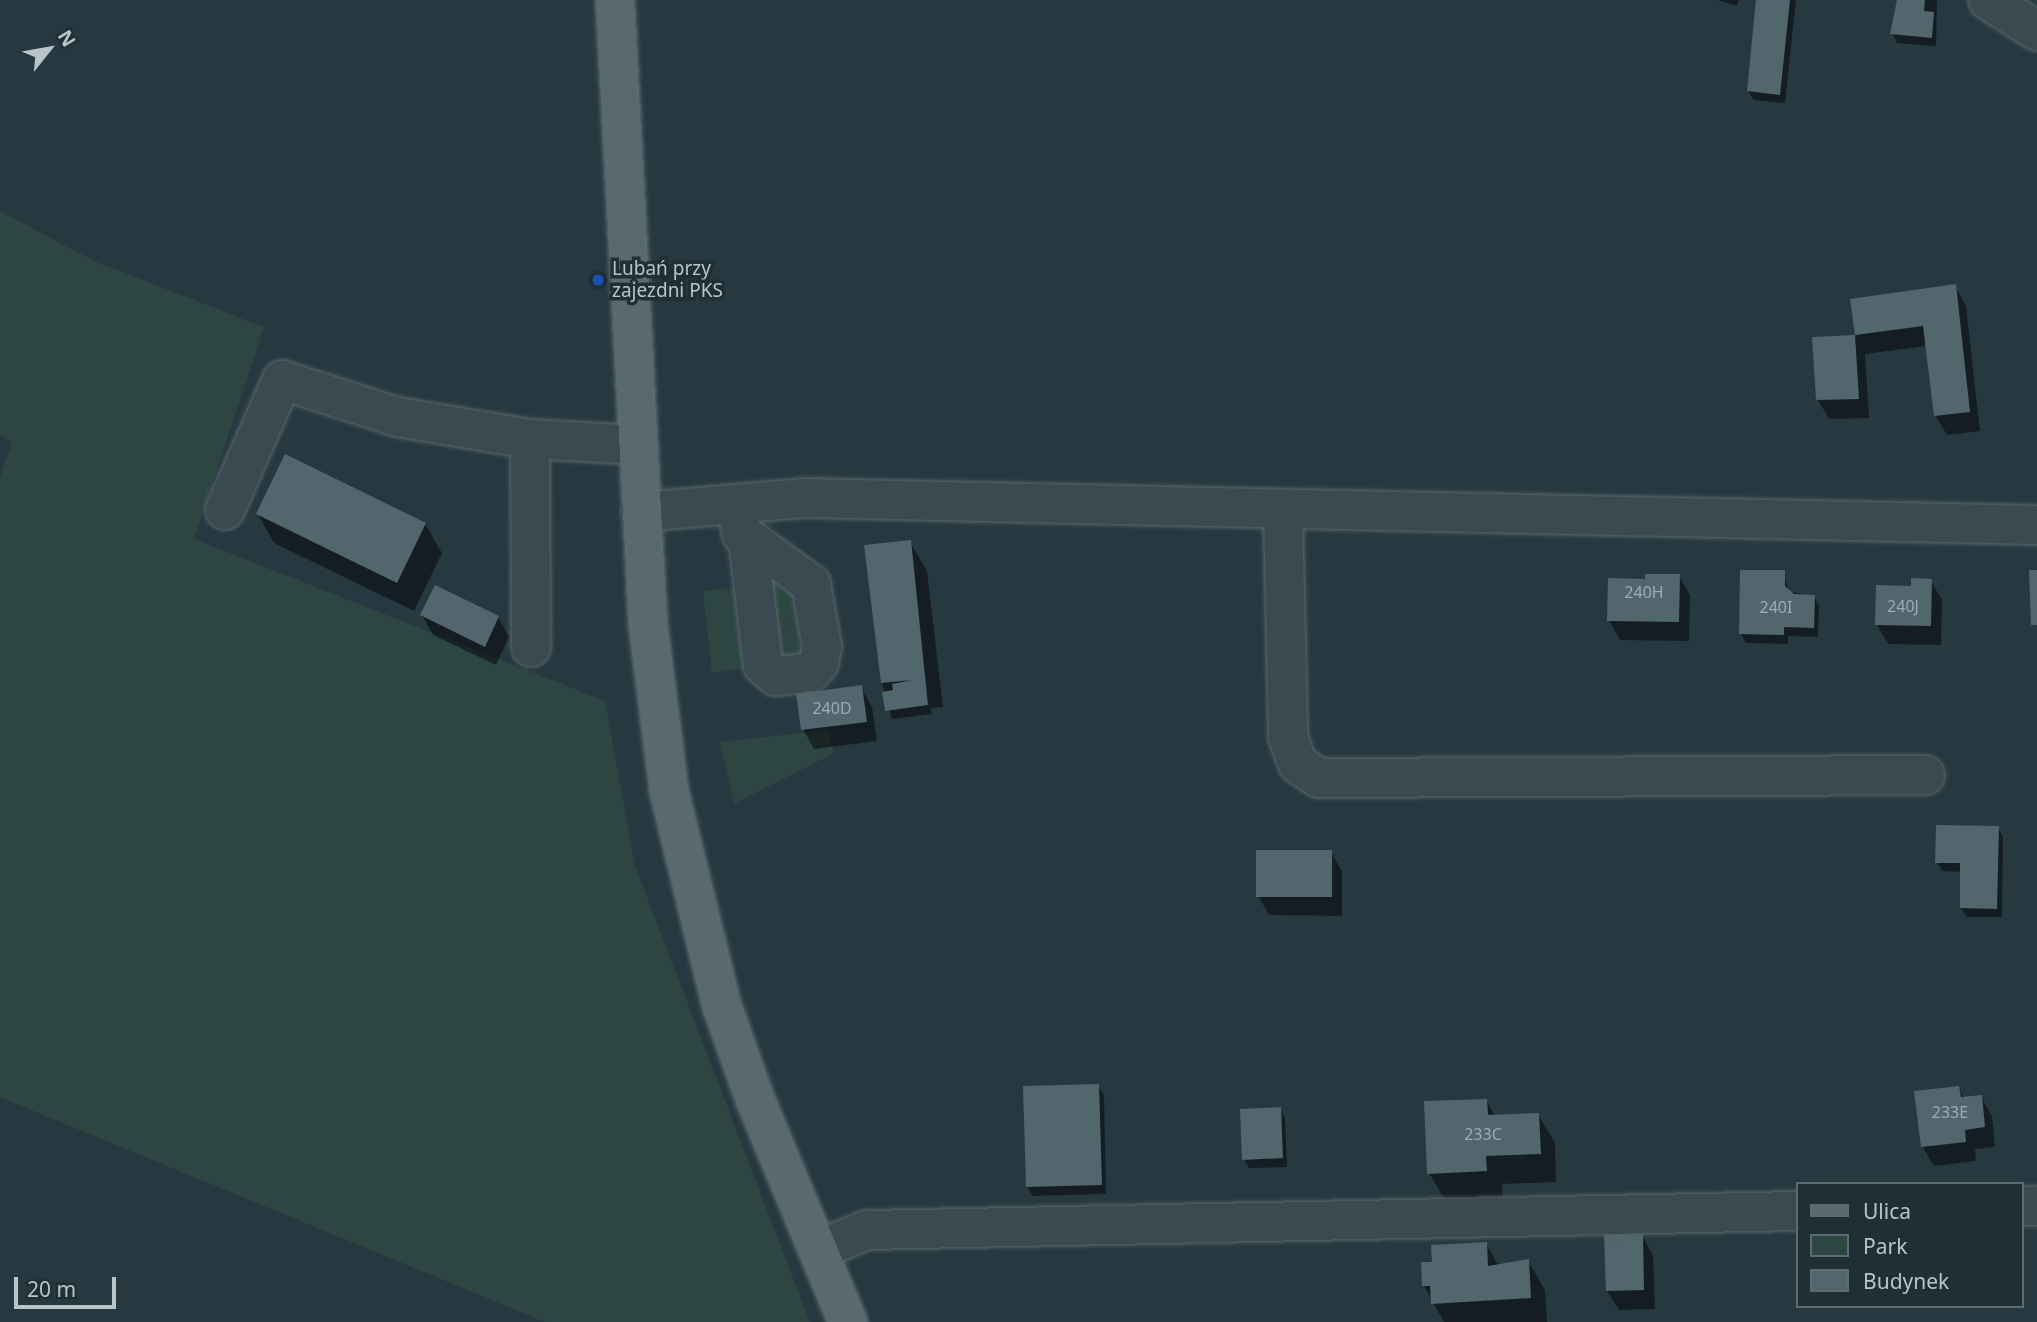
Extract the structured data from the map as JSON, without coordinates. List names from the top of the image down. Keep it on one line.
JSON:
{"places":["Lubań przy zajezdni PKS"],"house_numbers":["240H","240J","240I","240D","233E","233C"],"legend":["Ulica","Park","Budynek"],"scale_bar":"20 m","north":"top right"}
